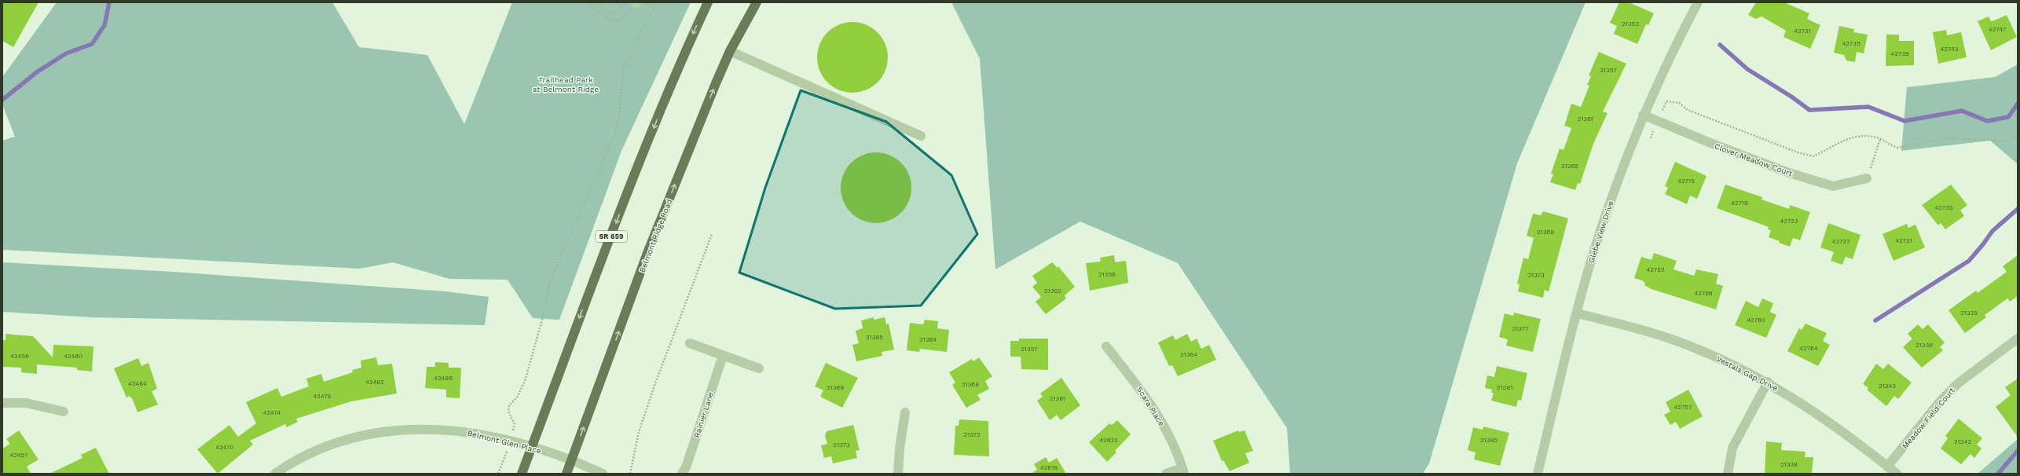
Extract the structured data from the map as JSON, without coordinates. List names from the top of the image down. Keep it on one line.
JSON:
{"streets":{"main road":["Belmont Ridge Road","SR 659"],"street":["Clover Meadow Court","Glebe View Drive","Vestals Gap Drive","Scara Place","Rainier Lane","Meadow Field Court","Belmont Glen Place"]},"crossings":[["Clover Meadow Court","Glebe View Drive"],["Glebe View Drive","Vestals Gap Drive"],["Belmont Ridge Road","Belmont Glen Place"],["SR 659","Belmont Glen Place"],["Vestals Gap Drive","Meadow Field Court"]],"parks":["Trailhead Park at Belmont Ridge"],"house_numbers":["21353","42747","42731","42735","42743","42739","21357","21361","21365","42715","42719","42735","42723","21369","42731","42727","42752","21356","21373","21352","42756","21335","42760","21377","21365","21364","21339","42764","21357","21364","42456","42460","42486","42482","42464","21368","21343","21369","21381","42478","21361","42757","42474","21372","42622","21385","21342","21373","42470","42457","21338","42618"]}
